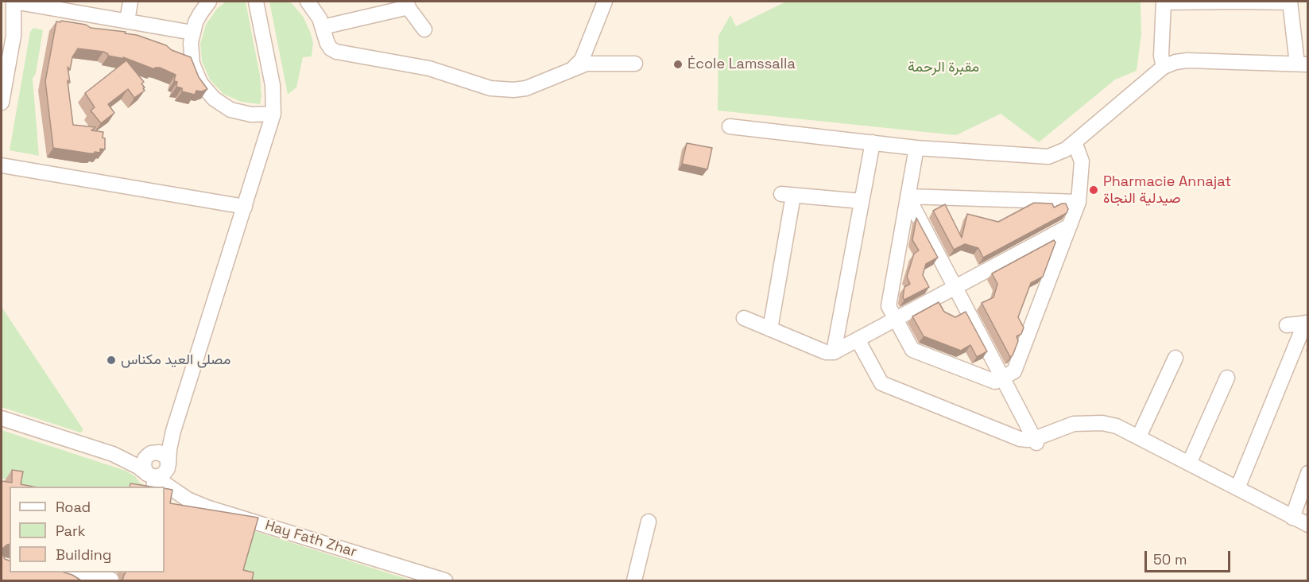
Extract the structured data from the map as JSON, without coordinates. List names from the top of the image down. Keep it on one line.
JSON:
{"streets":{"street":["Hay Fath Zhar"]},"parks":["مقبرة الرحمة"],"places":["École Lamssalla","Pharmacie Annajat صيدلية النجاة","مصلى العيد مكناس"],"legend":["Road","Park","Building"],"scale_bar":"50 m"}
